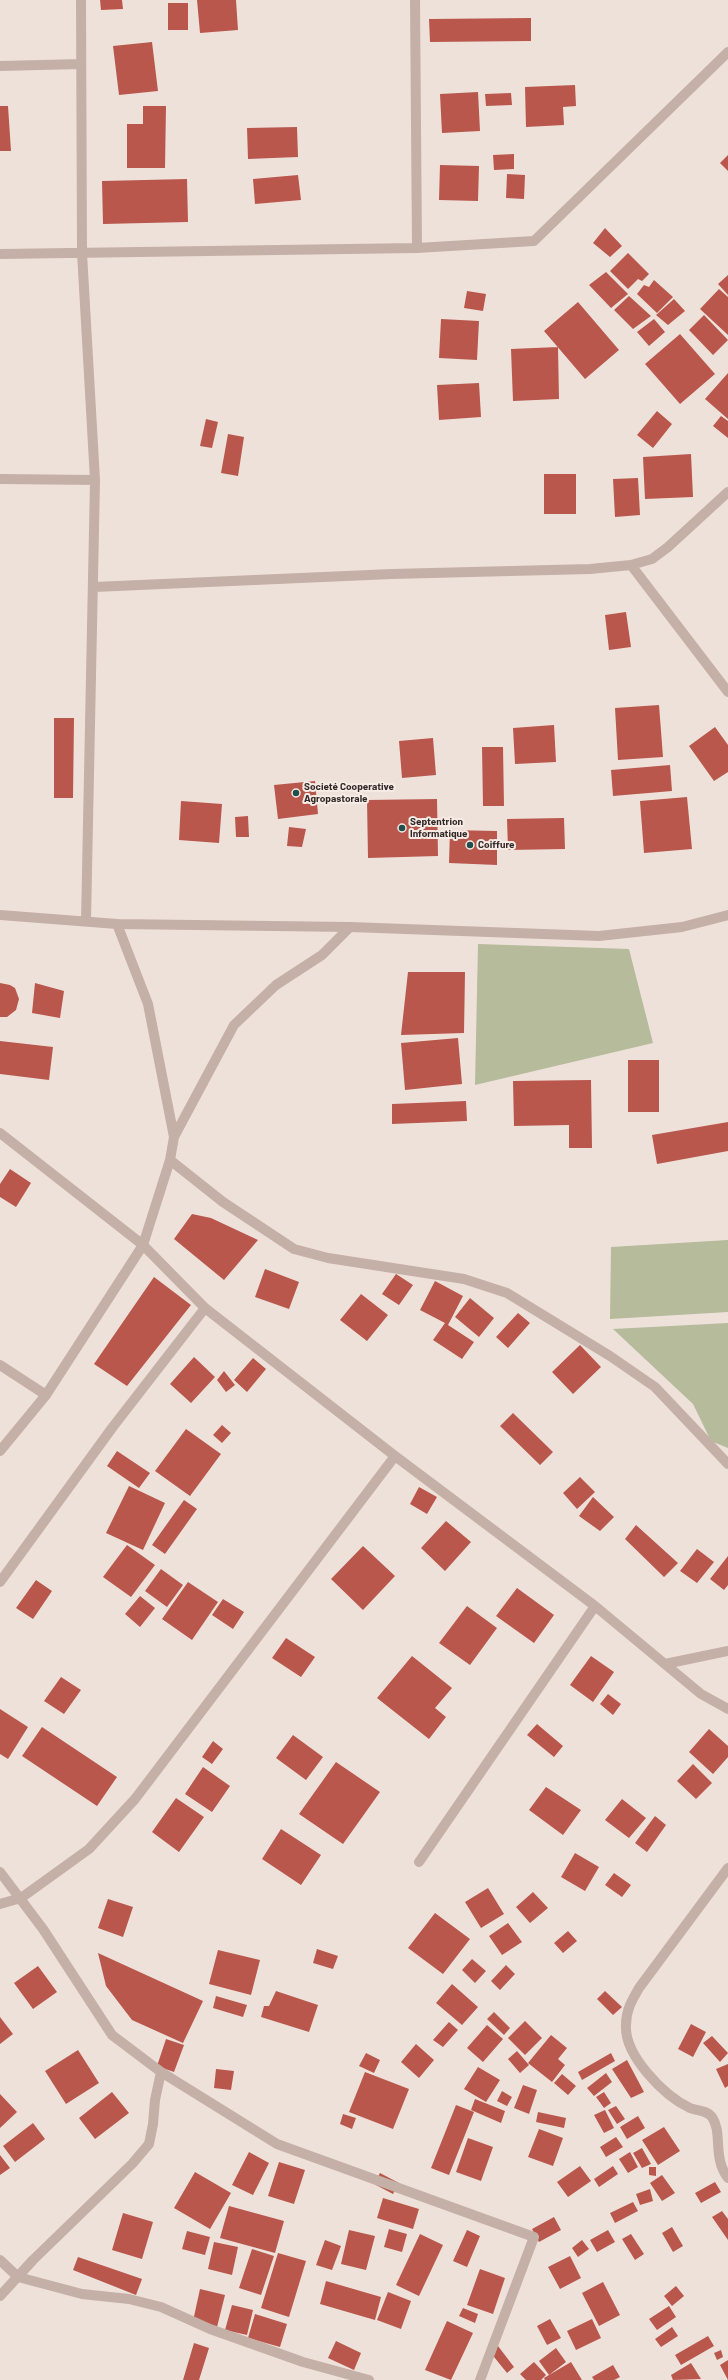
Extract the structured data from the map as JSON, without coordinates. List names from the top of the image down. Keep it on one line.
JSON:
{"places":["Societé Cooperative Agropastorale","Septentrion Informatique","Coiffure"]}
